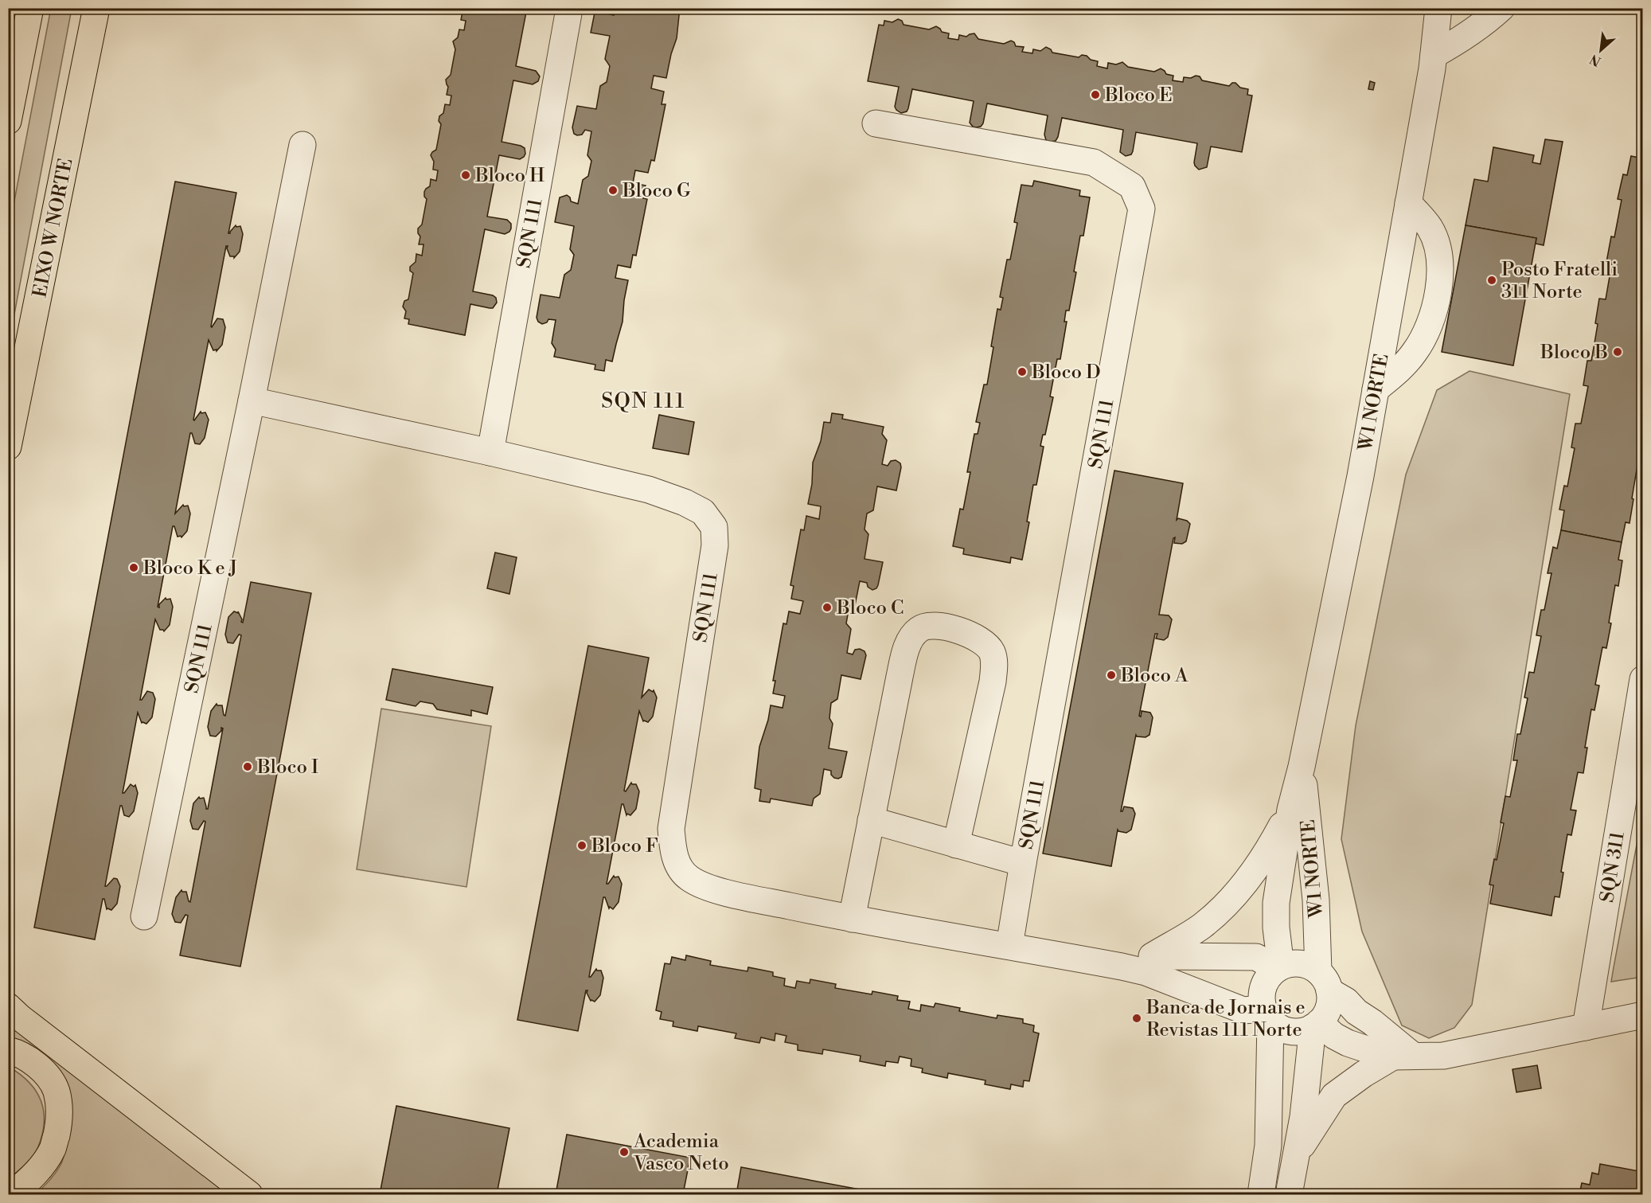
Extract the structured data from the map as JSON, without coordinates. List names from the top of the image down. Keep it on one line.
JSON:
{"streets":{"main road":["EIXO W NORTE"],"street":["SQN 111","W1 NORTE","SQN 311"]},"crossings":[["SQN 111","W1 NORTE"]],"districts":["SQN 111"],"places":["Bloco E","Bloco H","Bloco G","Posto Fratelli 311 Norte","Bloco B","Bloco D","Bloco K e J","Bloco C","Bloco A","Bloco I","Bloco F","Banca de Jornais e Revistas 111 Norte","Academia Vasco Neto"],"north":"bottom left"}
